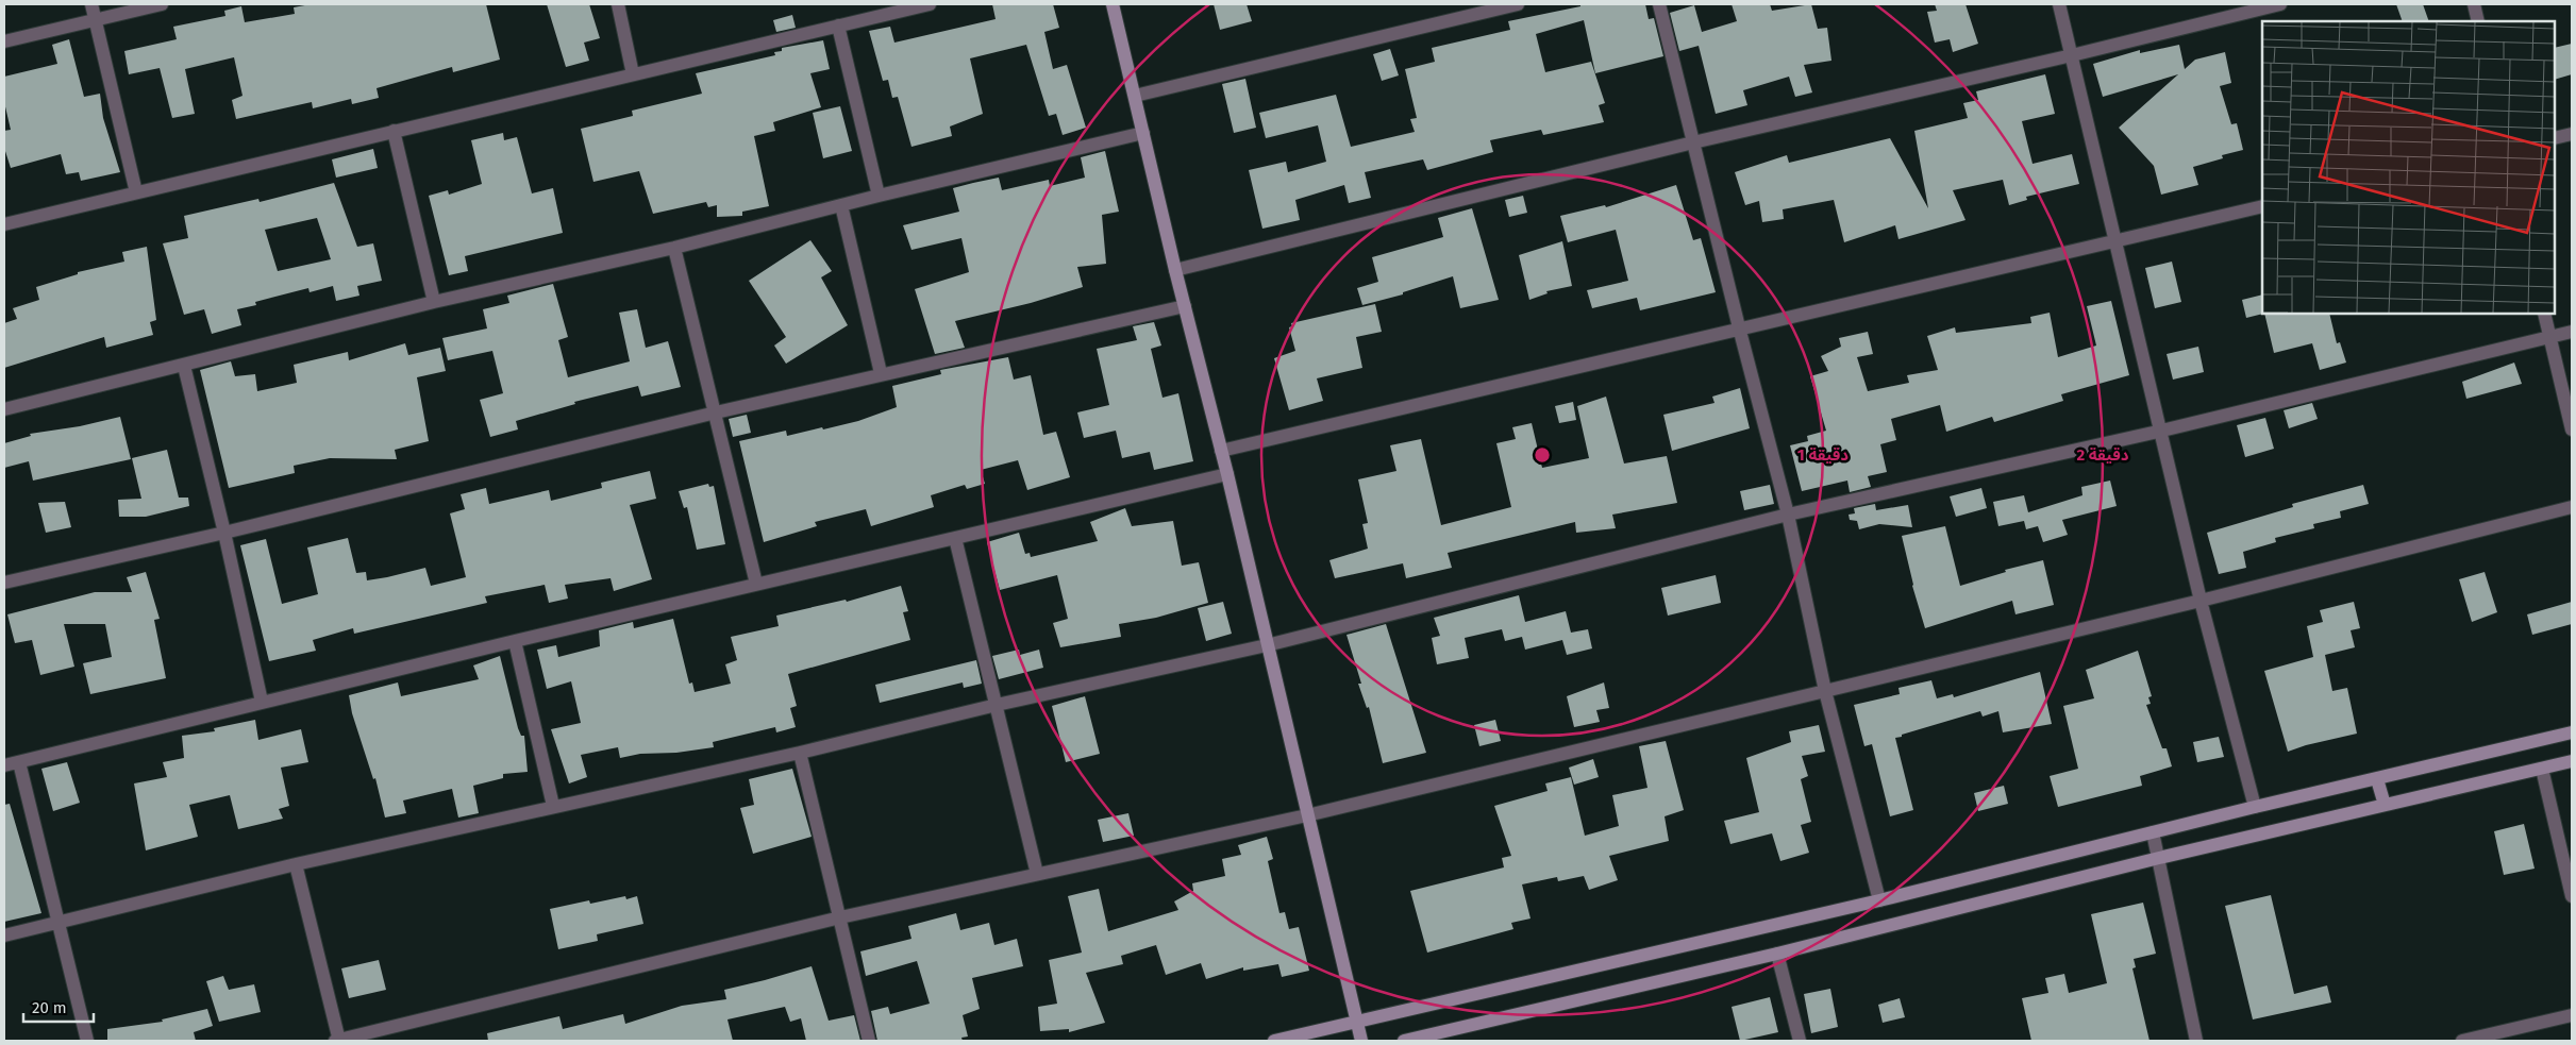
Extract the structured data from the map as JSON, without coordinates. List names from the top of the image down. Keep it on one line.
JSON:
{"scale_bar":"20 m","rings":["1 دقيقة","2 دقيقة"]}
